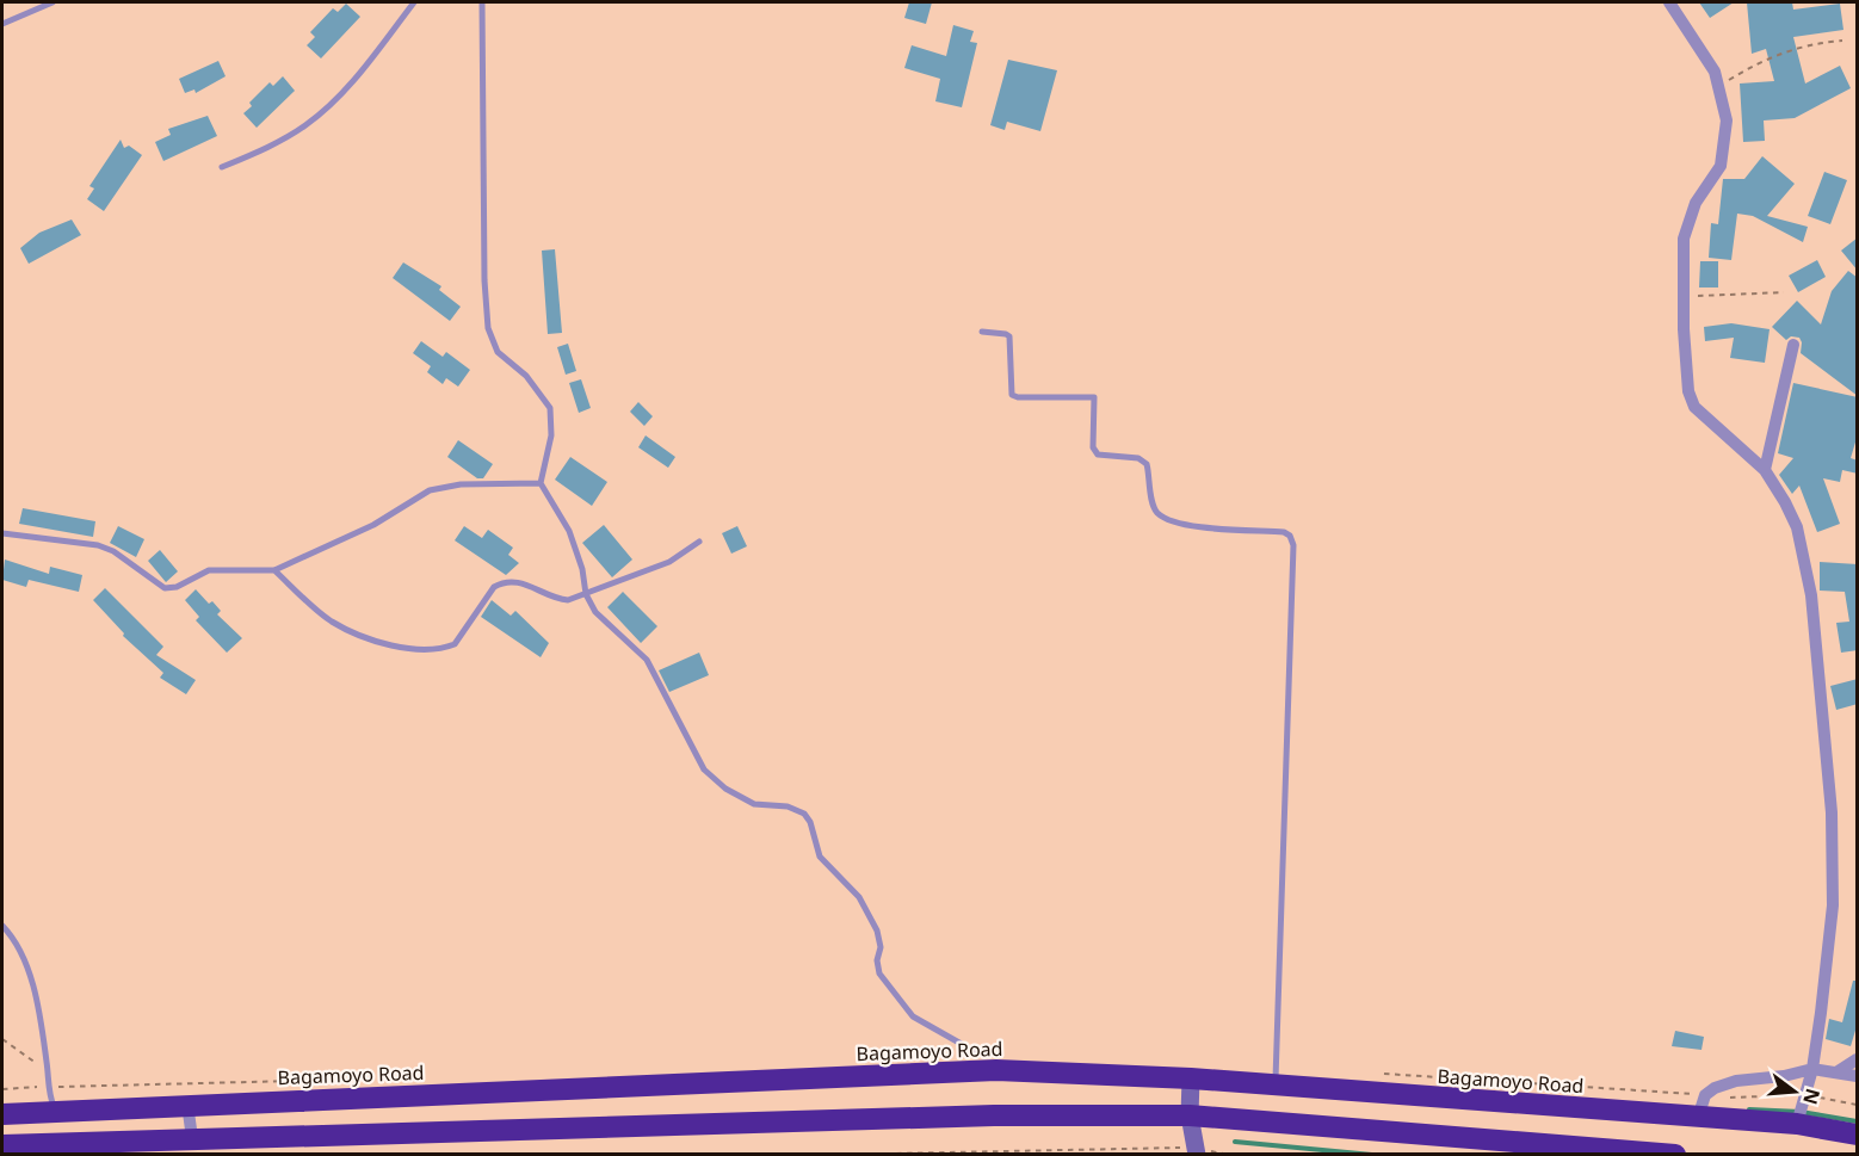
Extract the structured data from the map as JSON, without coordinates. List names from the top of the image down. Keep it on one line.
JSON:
{"streets":{"highway":["Bagamoyo Road"]},"north":"right"}
